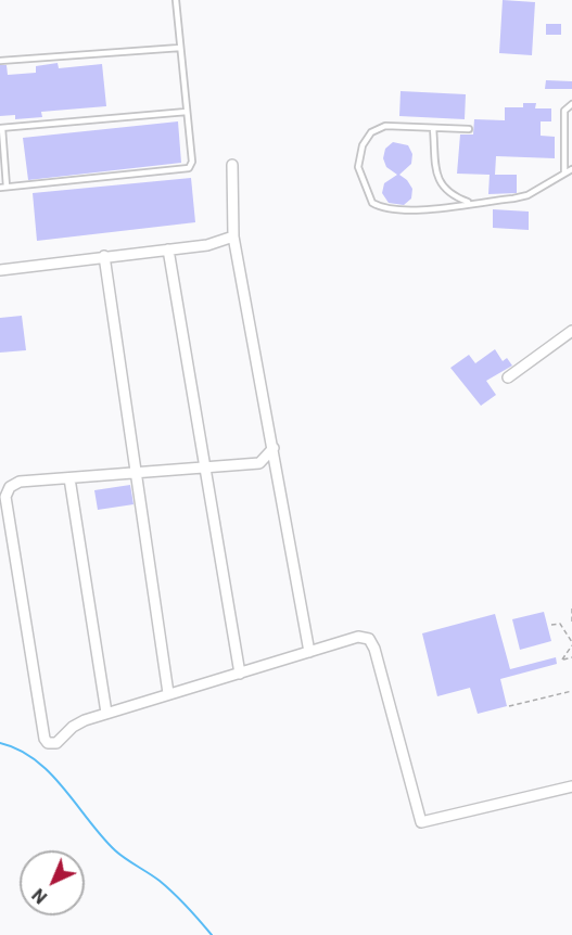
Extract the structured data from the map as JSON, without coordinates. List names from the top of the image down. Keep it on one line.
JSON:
{"north":"bottom left"}
